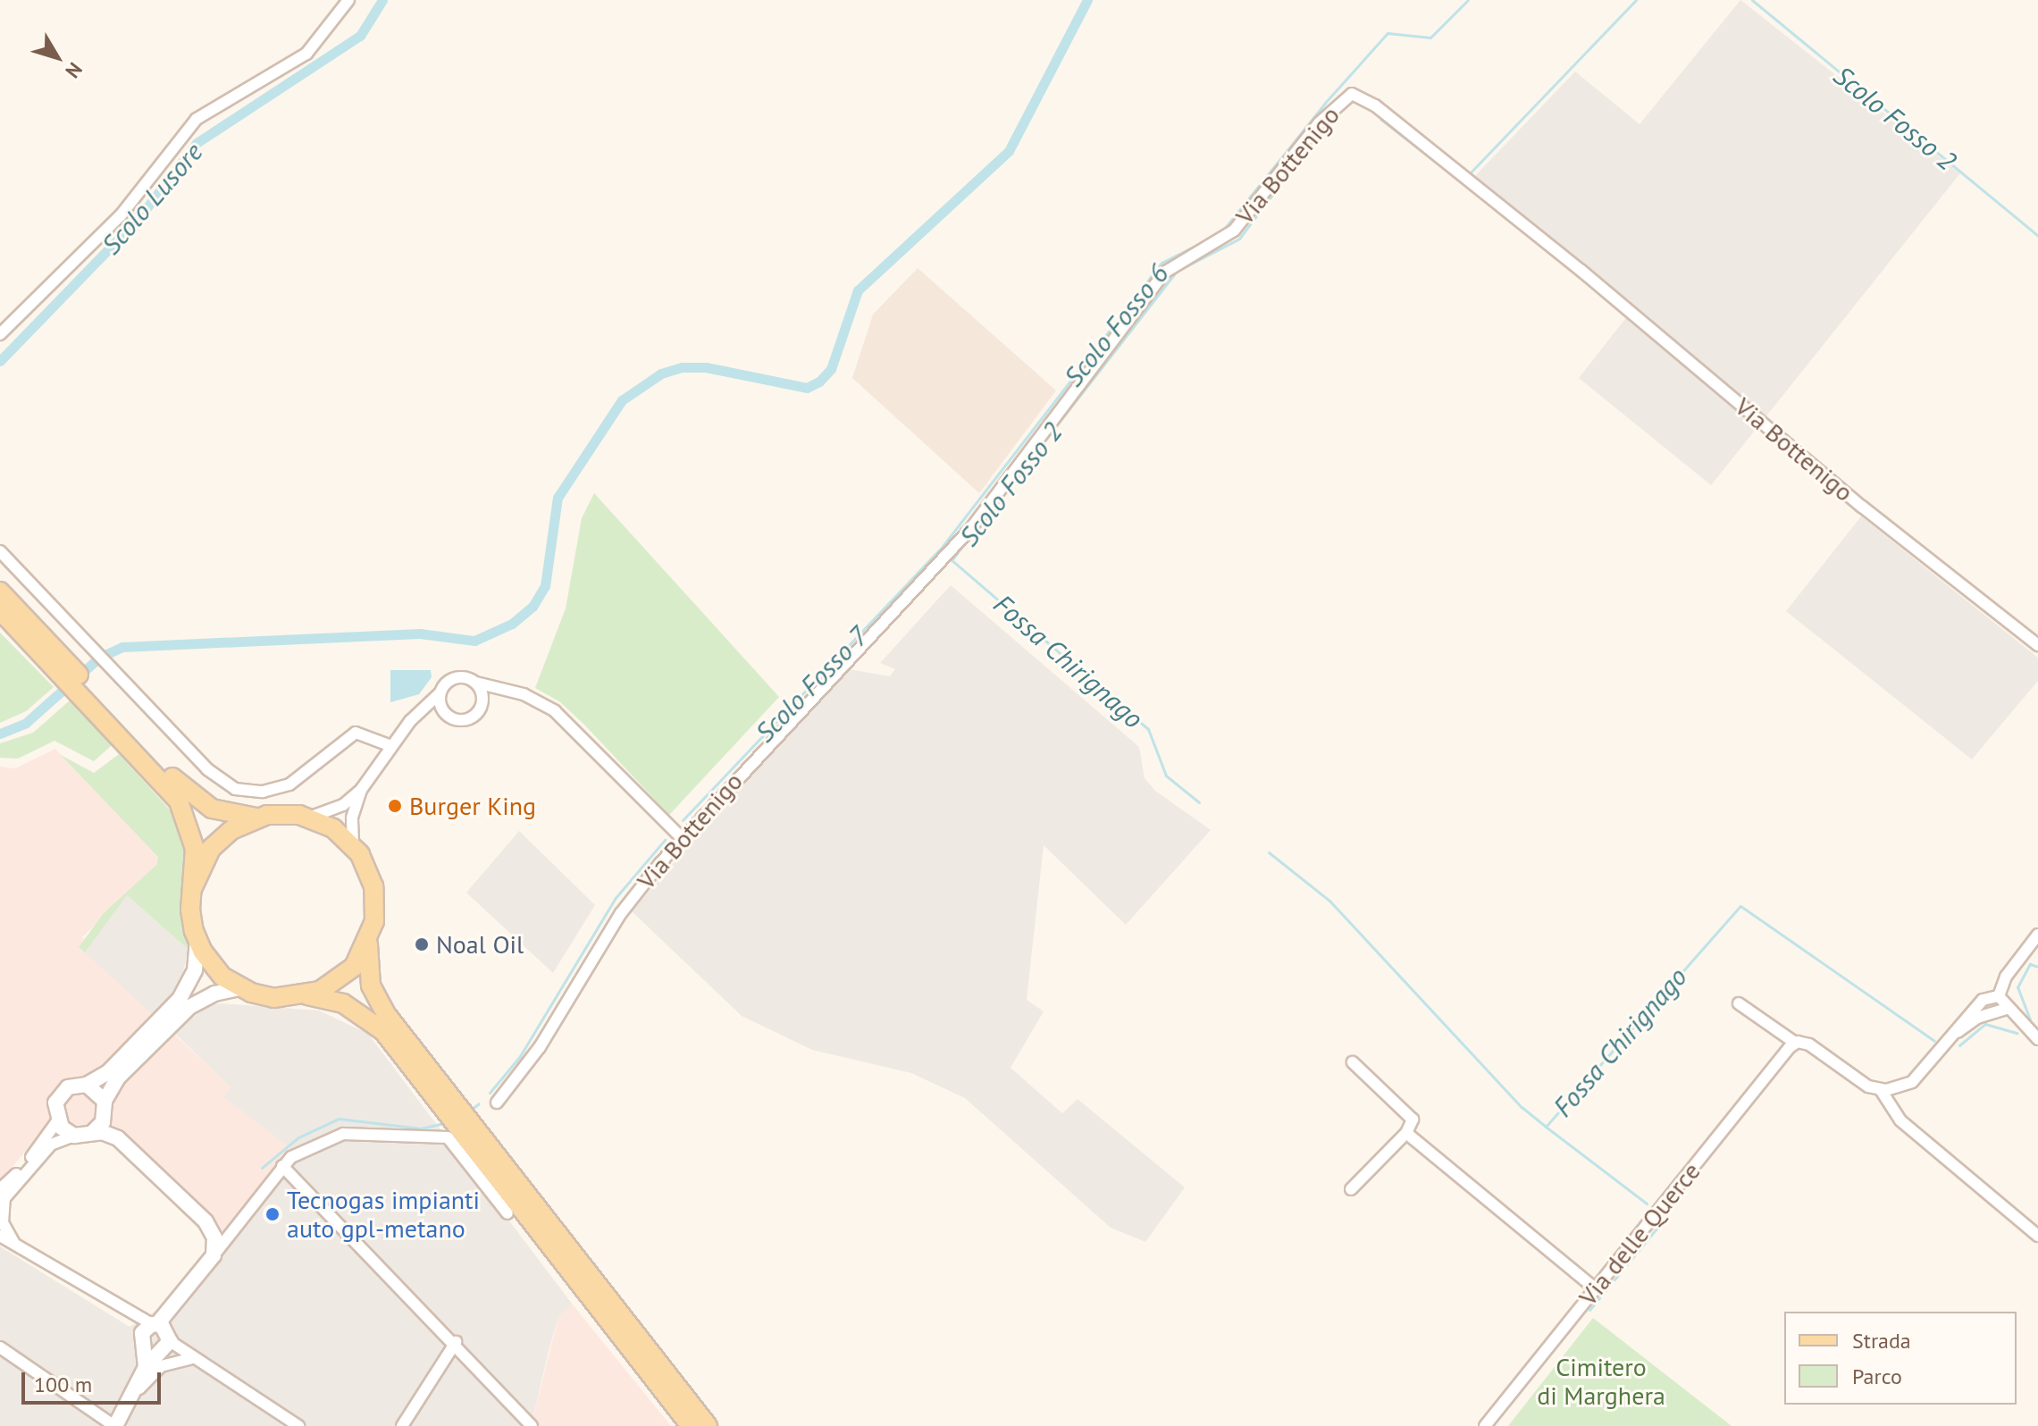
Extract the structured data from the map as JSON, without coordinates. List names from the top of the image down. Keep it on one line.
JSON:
{"streets":{"street":["Via Bottenigo","Via delle Querce"]},"water":["Scolo Fosso 2","Scolo Lusore","Scolo Fosso 6","Fossa Chirignago","Scolo Fosso 7"],"parks":["Cimitero di Marghera"],"places":["Burger King","Noal Oil","Tecnogas impianti auto gpl-metano"],"legend":["Strada","Parco"],"scale_bar":"100 m","north":"bottom right"}
